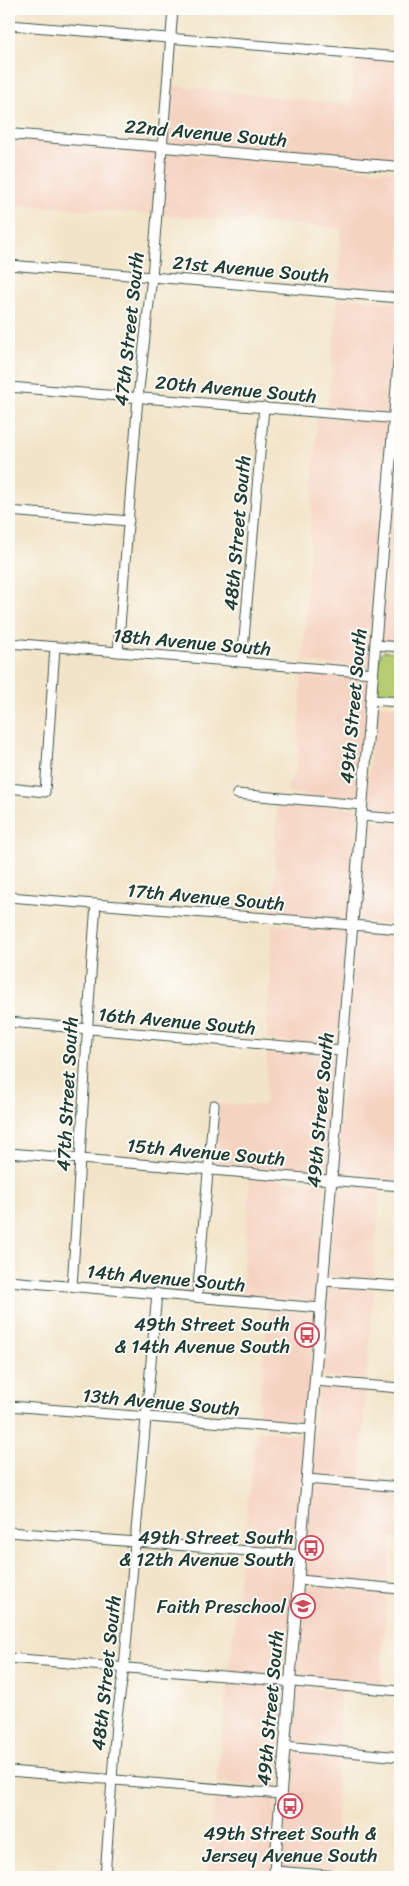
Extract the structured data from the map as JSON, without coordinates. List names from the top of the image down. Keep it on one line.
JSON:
{"streets":{"main road":["22nd Avenue South","49th Street South"],"street":["21st Avenue South","47th Street South","20th Avenue South","48th Street South","18th Avenue South","17th Avenue South","16th Avenue South","15th Avenue South","14th Avenue South","13th Avenue South"]},"crossings":[["22nd Avenue South","47th Street South"],["21st Avenue South","47th Street South"],["47th Street South","20th Avenue South"],["47th Street South","18th Avenue South"],["47th Street South","17th Avenue South"],["47th Street South","16th Avenue South"],["47th Street South","15th Avenue South"],["47th Street South","14th Avenue South"],["20th Avenue South","48th Street South"],["20th Avenue South","49th Street South"],["48th Street South","18th Avenue South"],["48th Street South","14th Avenue South"],["48th Street South","13th Avenue South"],["18th Avenue South","49th Street South"],["49th Street South","17th Avenue South"],["49th Street South","16th Avenue South"],["49th Street South","15th Avenue South"],["49th Street South","14th Avenue South"],["49th Street South","13th Avenue South"]],"places":{"bus stop":["49th Street South & 14th Avenue South","49th Street South & 12th Avenue South","49th Street South & Jersey Avenue South"],"school or university":["Faith Preschool"]}}
